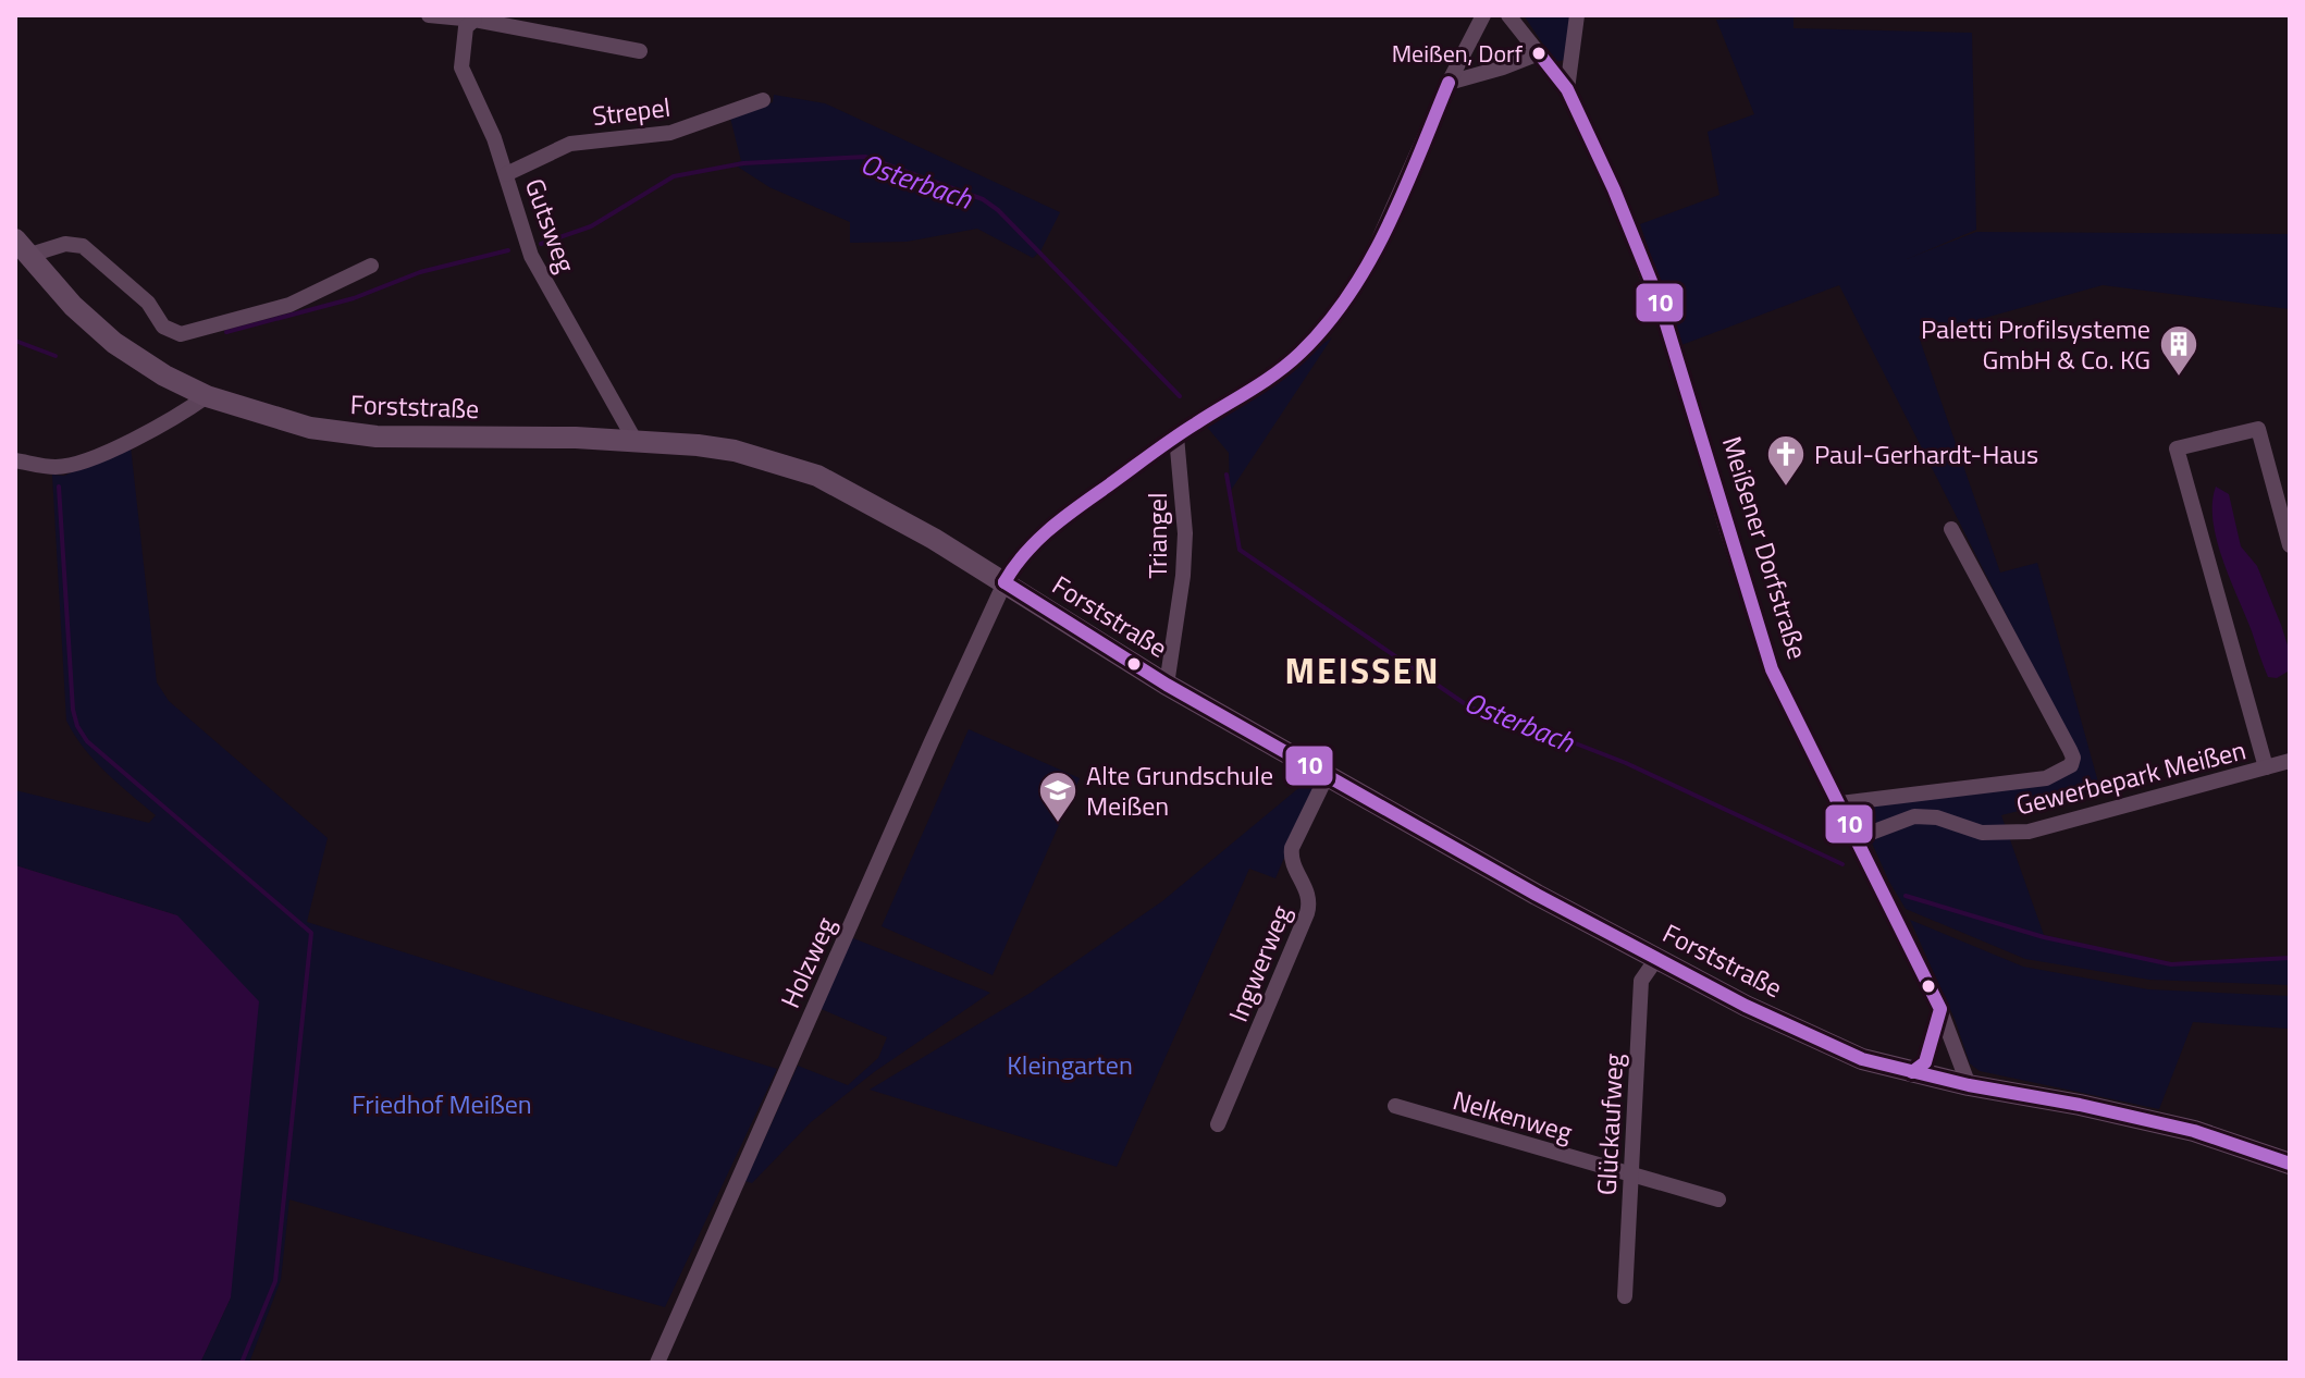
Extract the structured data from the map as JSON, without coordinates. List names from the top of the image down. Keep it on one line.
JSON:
{"streets":{"street":["Strepel","Gutsweg","Forststraße","Triangel","Meißener Dorfstraße","Gewerbepark Meißen","Holzweg","Ingwerweg","Nelkenweg","Glückaufweg"]},"crossings":[["Strepel","Gutsweg"],["Gutsweg","Forststraße"],["Forststraße","Triangel"],["Forststraße","Meißener Dorfstraße"],["Forststraße","Holzweg"],["Forststraße","Ingwerweg"],["Forststraße","Glückaufweg"],["Triangel","Holzweg"],["Meißener Dorfstraße","Gewerbepark Meißen"],["Nelkenweg","Glückaufweg"]],"districts":["MEISSEN"],"water":["Osterbach"],"parks":["Kleingarten","Friedhof Meißen"],"places":{"other":["Meißen, Dorf"],"building":["Paletti Profilsysteme GmbH & Co. KG"],"church":["Paul-Gerhardt-Haus"],"school or university":["Alte Grundschule Meißen"]},"lines":["transit line 10"]}
